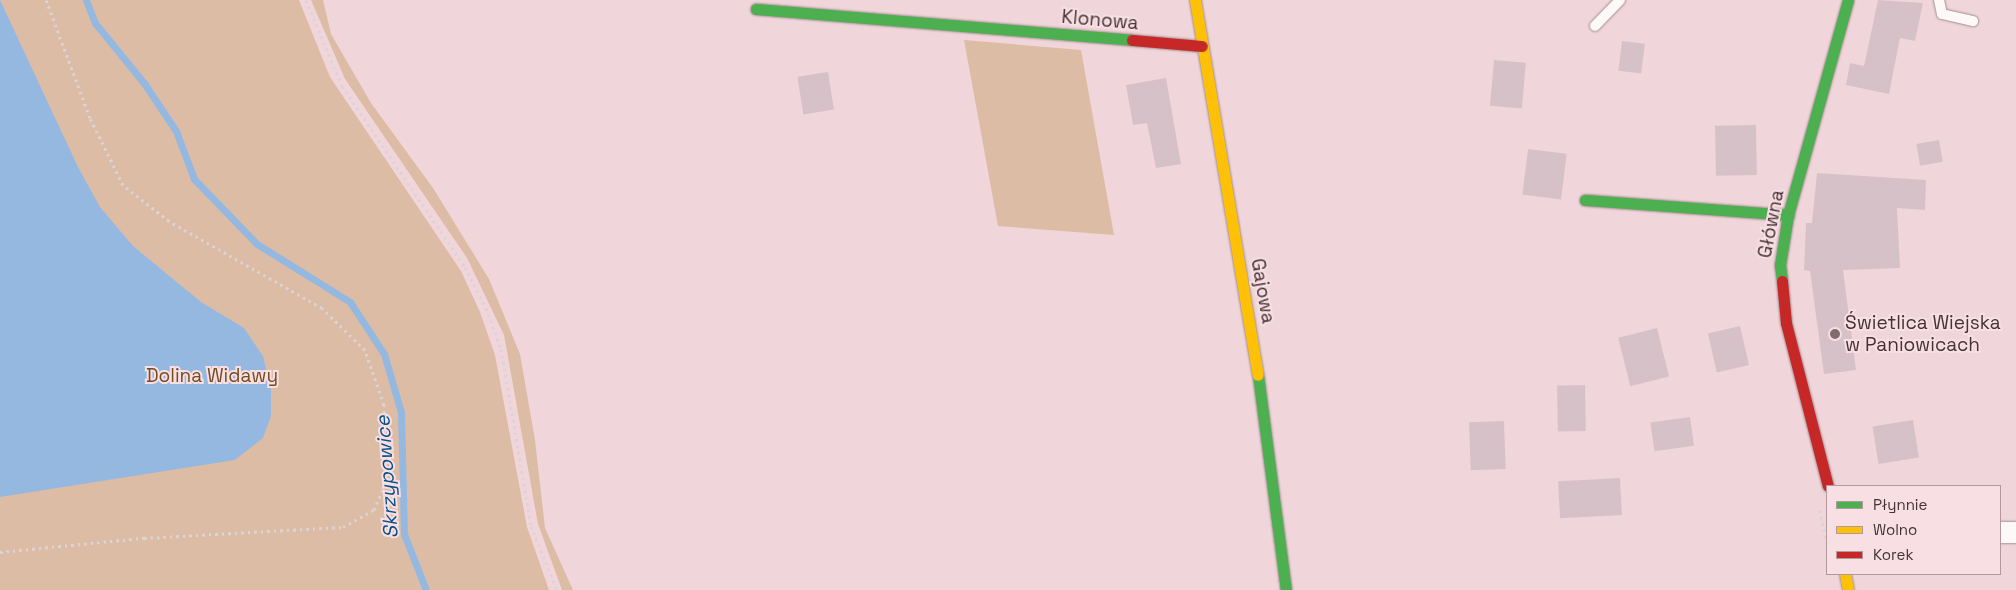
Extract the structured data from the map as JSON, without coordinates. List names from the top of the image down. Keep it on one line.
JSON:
{"streets":{"street":["Klonowa","Główna","Gajowa"]},"crossings":[["Klonowa","Gajowa"]],"water":["Skrzypowice"],"parks":["Dolina Widawy"],"places":["Świetlica Wiejska w Paniowicach"],"legend":["Płynnie","Wolno","Korek"]}
